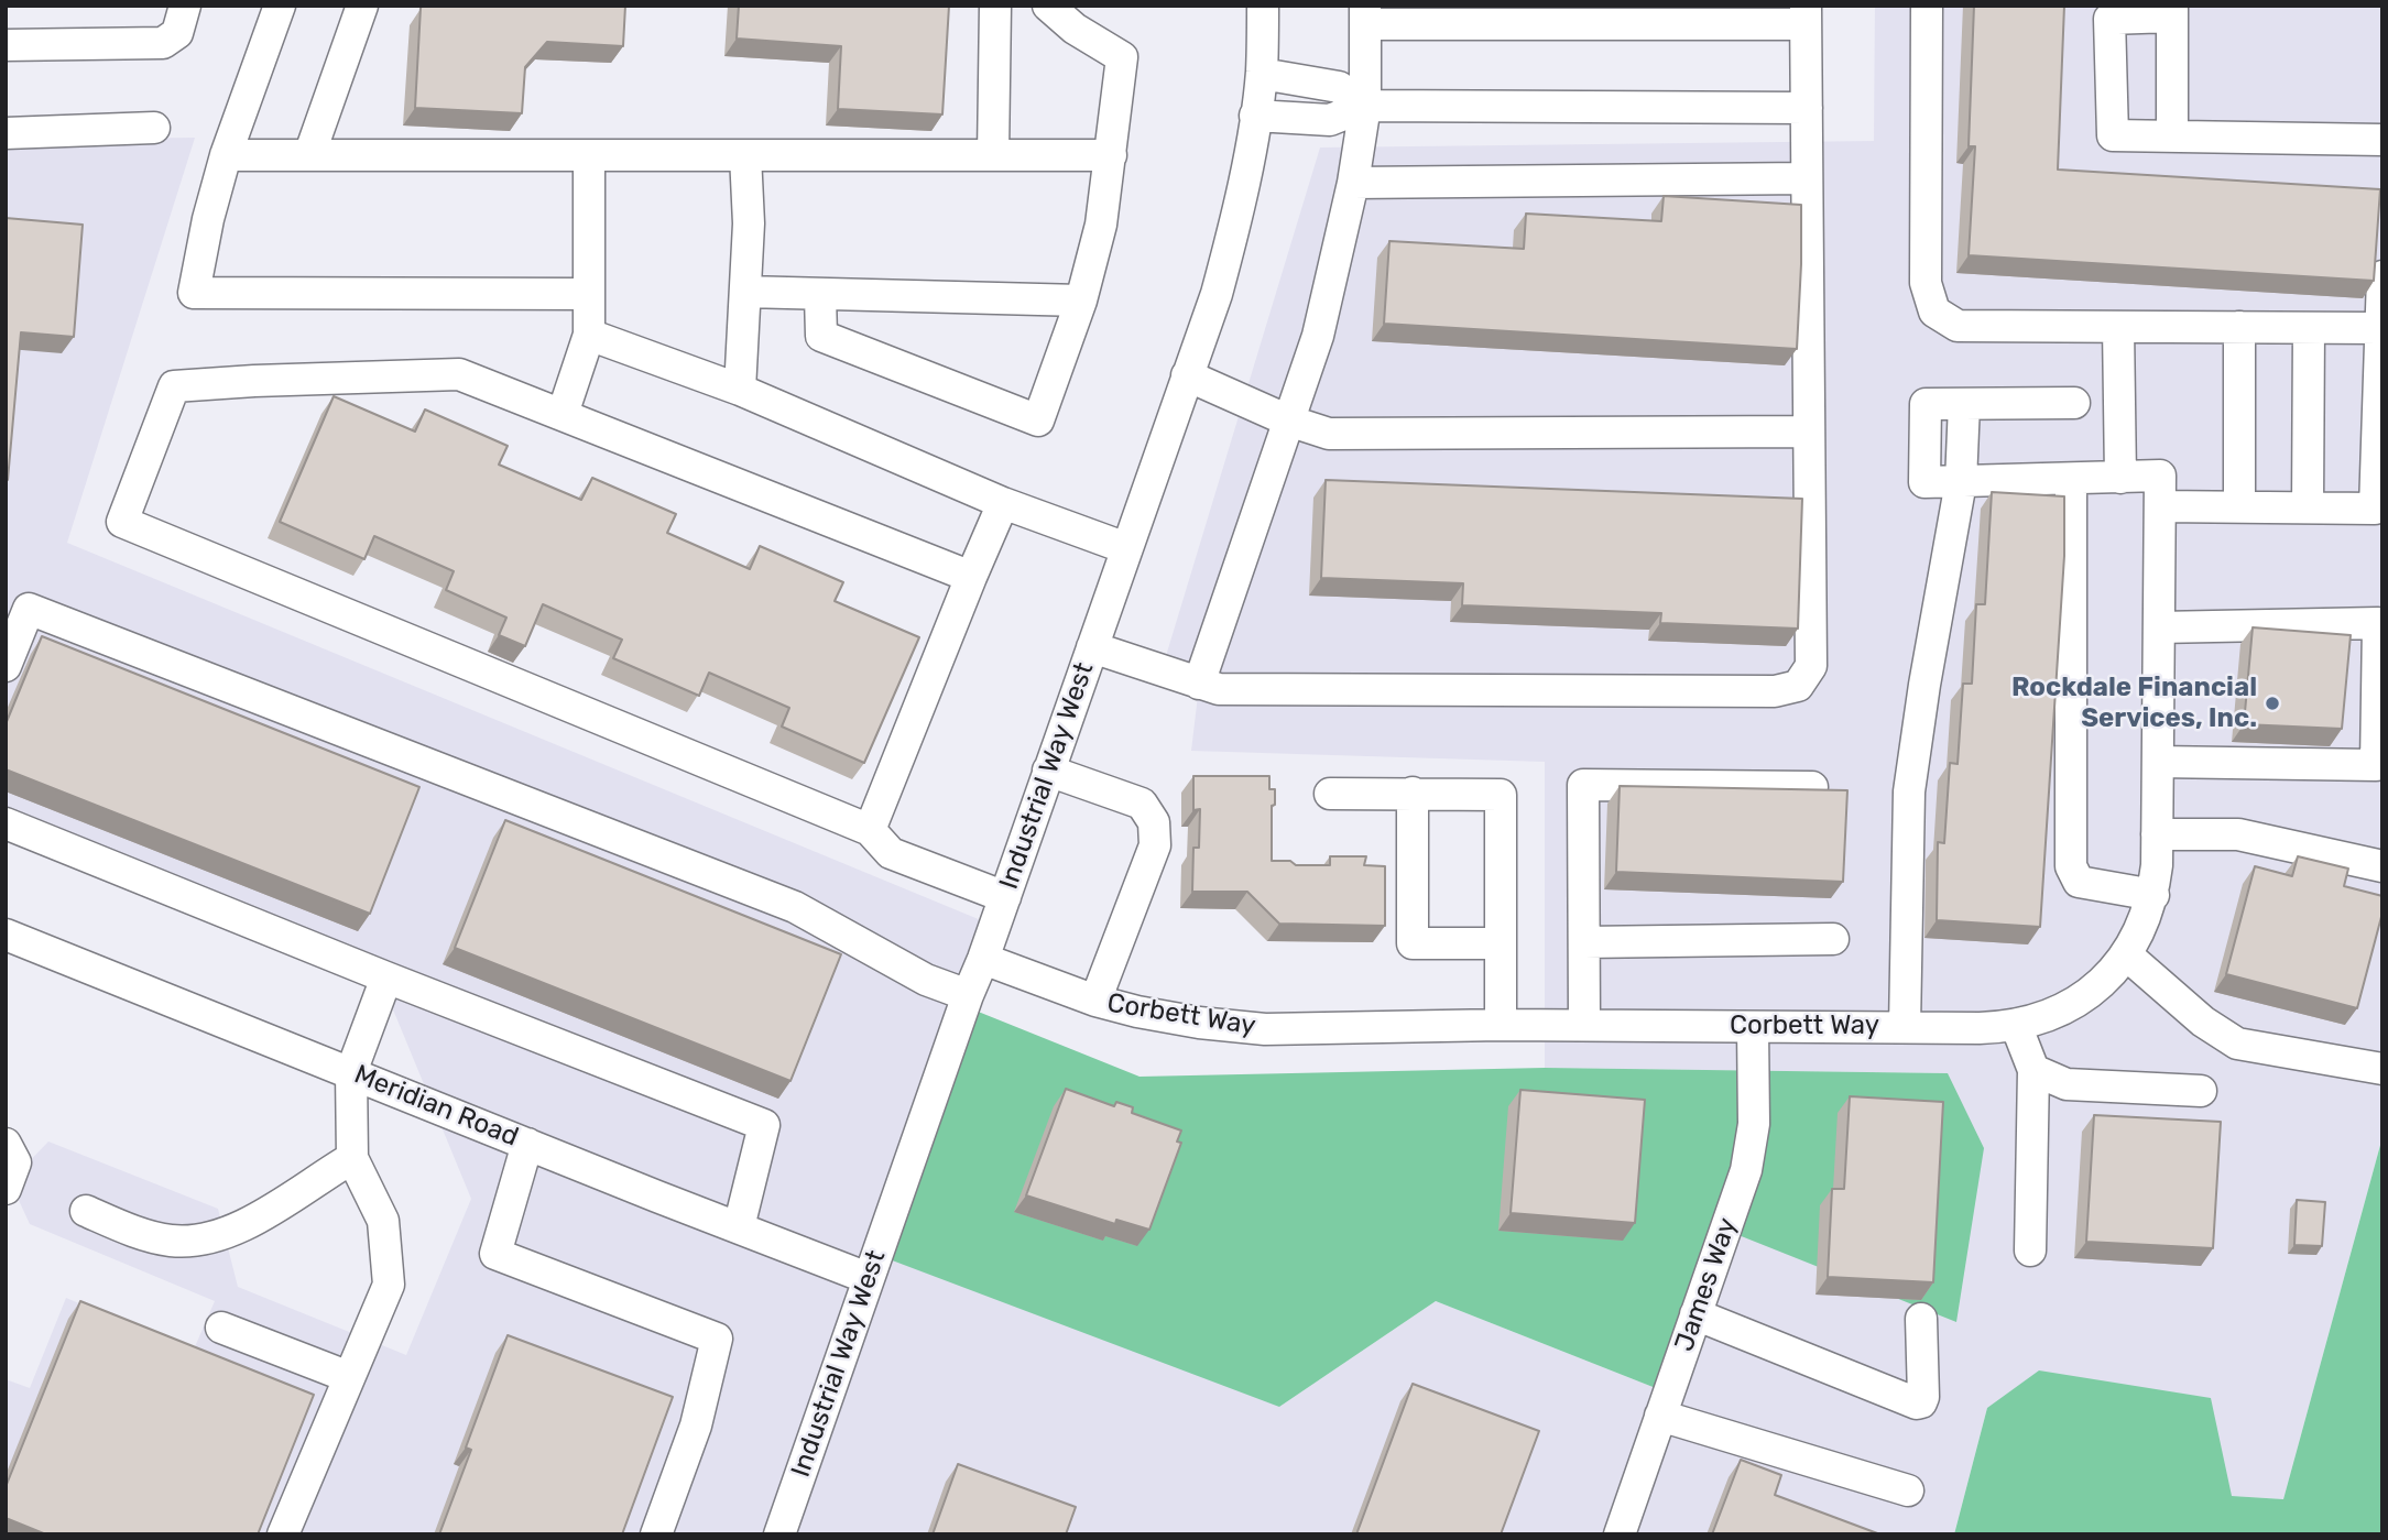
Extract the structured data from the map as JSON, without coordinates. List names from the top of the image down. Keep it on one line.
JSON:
{"streets":{"street":["Industrial Way West","Corbett Way","Meridian Road","James Way"]},"crossings":[["Industrial Way West","Corbett Way"],["Industrial Way West","Meridian Road"],["Corbett Way","James Way"]],"places":["Rockdale Financial Services, Inc."]}
